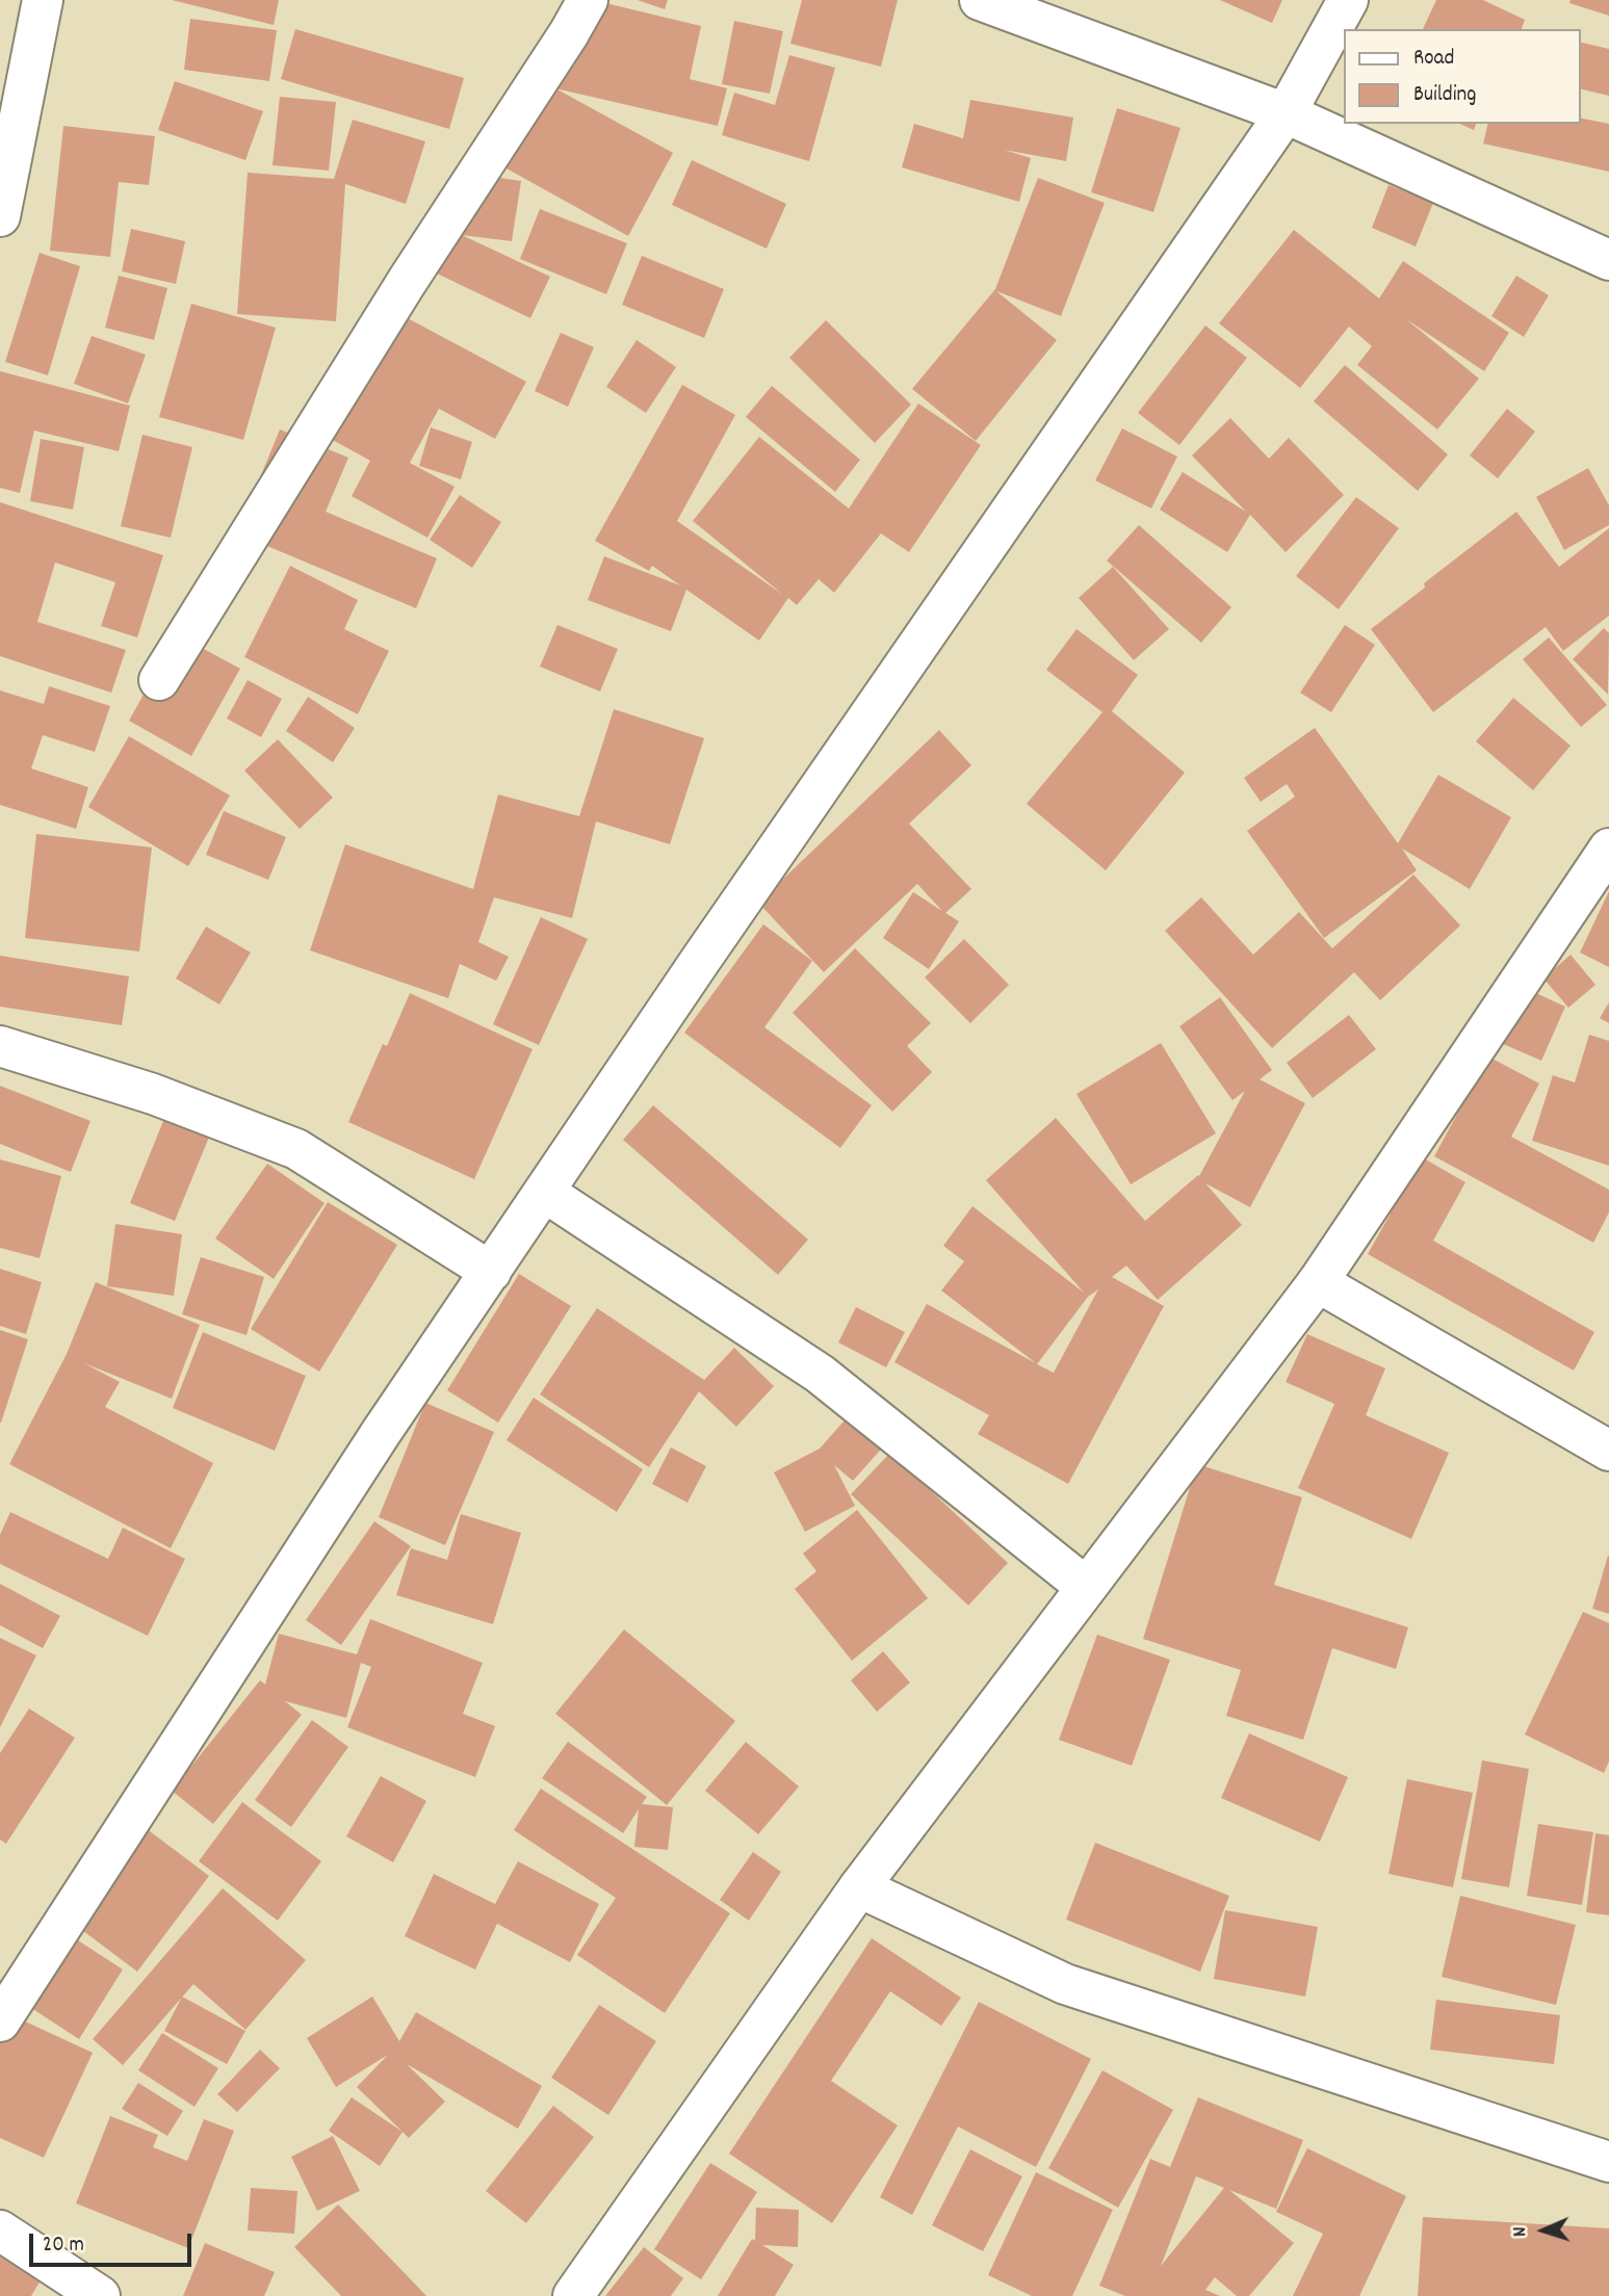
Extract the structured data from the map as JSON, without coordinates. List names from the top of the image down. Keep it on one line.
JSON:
{"legend":["Road","Building"],"scale_bar":"20 m","north":"left"}
